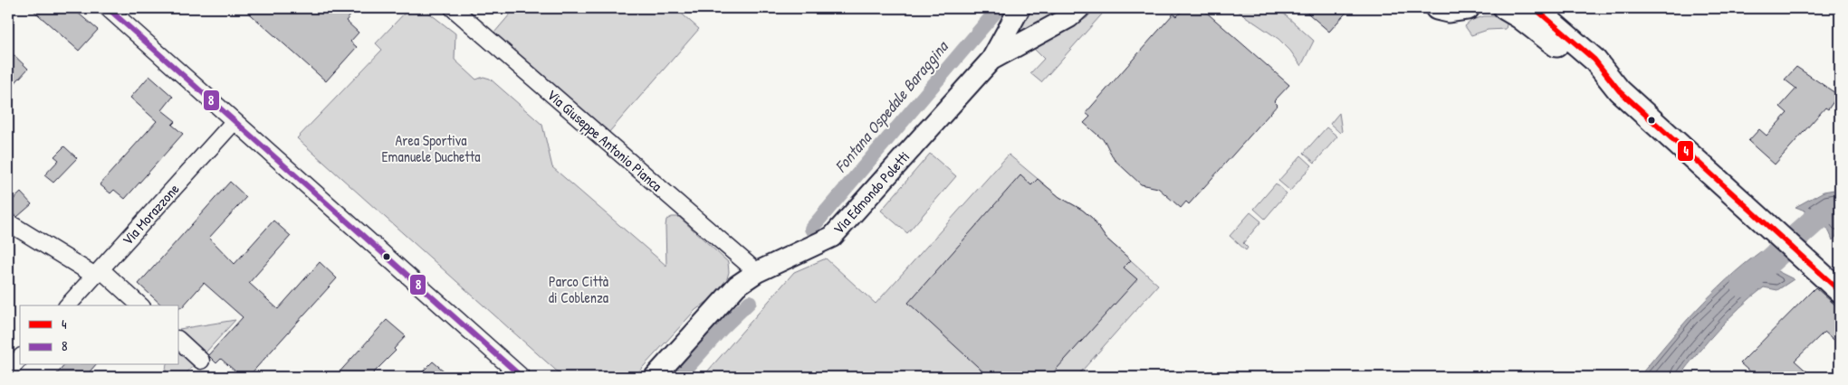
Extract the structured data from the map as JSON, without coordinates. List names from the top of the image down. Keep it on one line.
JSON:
{"streets":{"street":["Via Giuseppe Antonio Pianca","Via Edmondo Poletti","Via Morazzone"]},"crossings":[["Via Giuseppe Antonio Pianca","Via Edmondo Poletti"]],"water":["Fontana Ospedale Baraggina"],"parks":["Area Sportiva Emanuele Duchetta","Parco Città di Coblenza"],"lines":["transit line 4","transit line 8"],"legend":["4","8"]}
